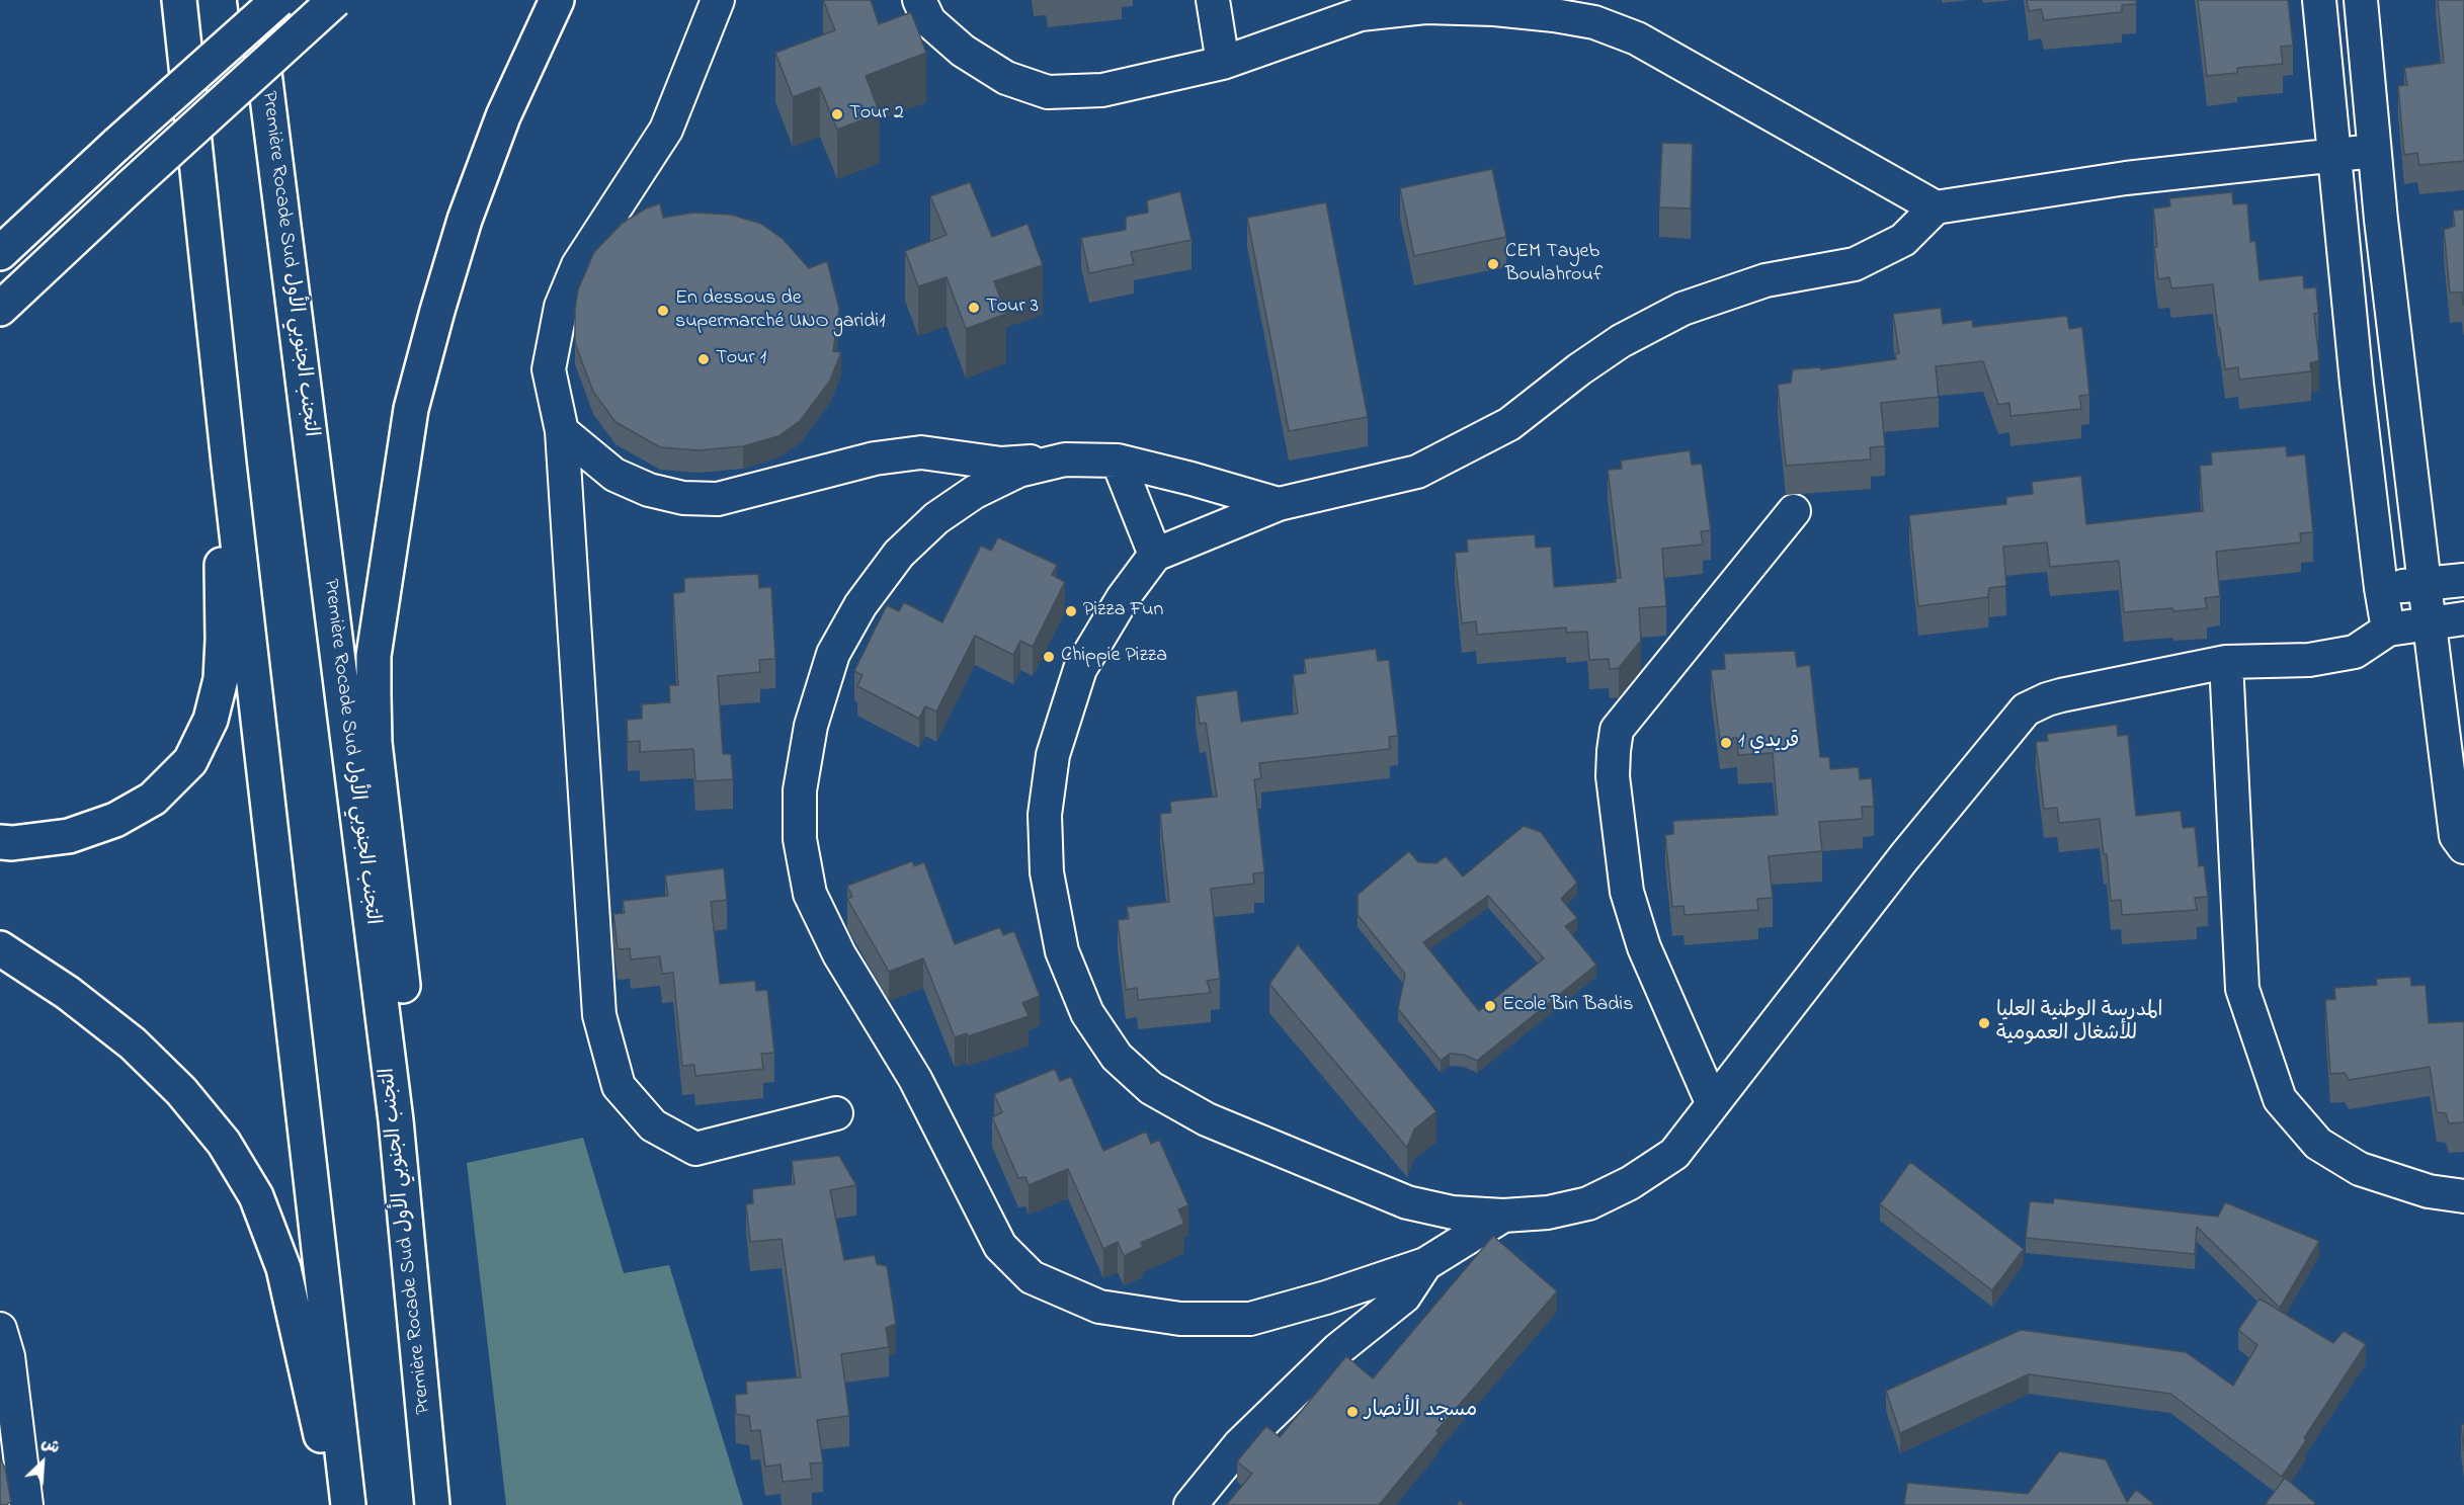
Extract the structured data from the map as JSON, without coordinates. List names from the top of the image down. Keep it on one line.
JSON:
{"streets":{"highway":["Première Rocade Sud التجنب الجنوبي الأول"]},"places":["Tour 2","CEM Tayeb Boulahrouf","Tour 3","En dessous de supermarché UNO garidi1","Tour 1","Pizza Fun","Chippie Pizza","قريدي 1","Ecole Bin Badis","المدرسة الوطنية العليا للأشغال العمومية","مسجد الأنصار"],"north":"top right"}
